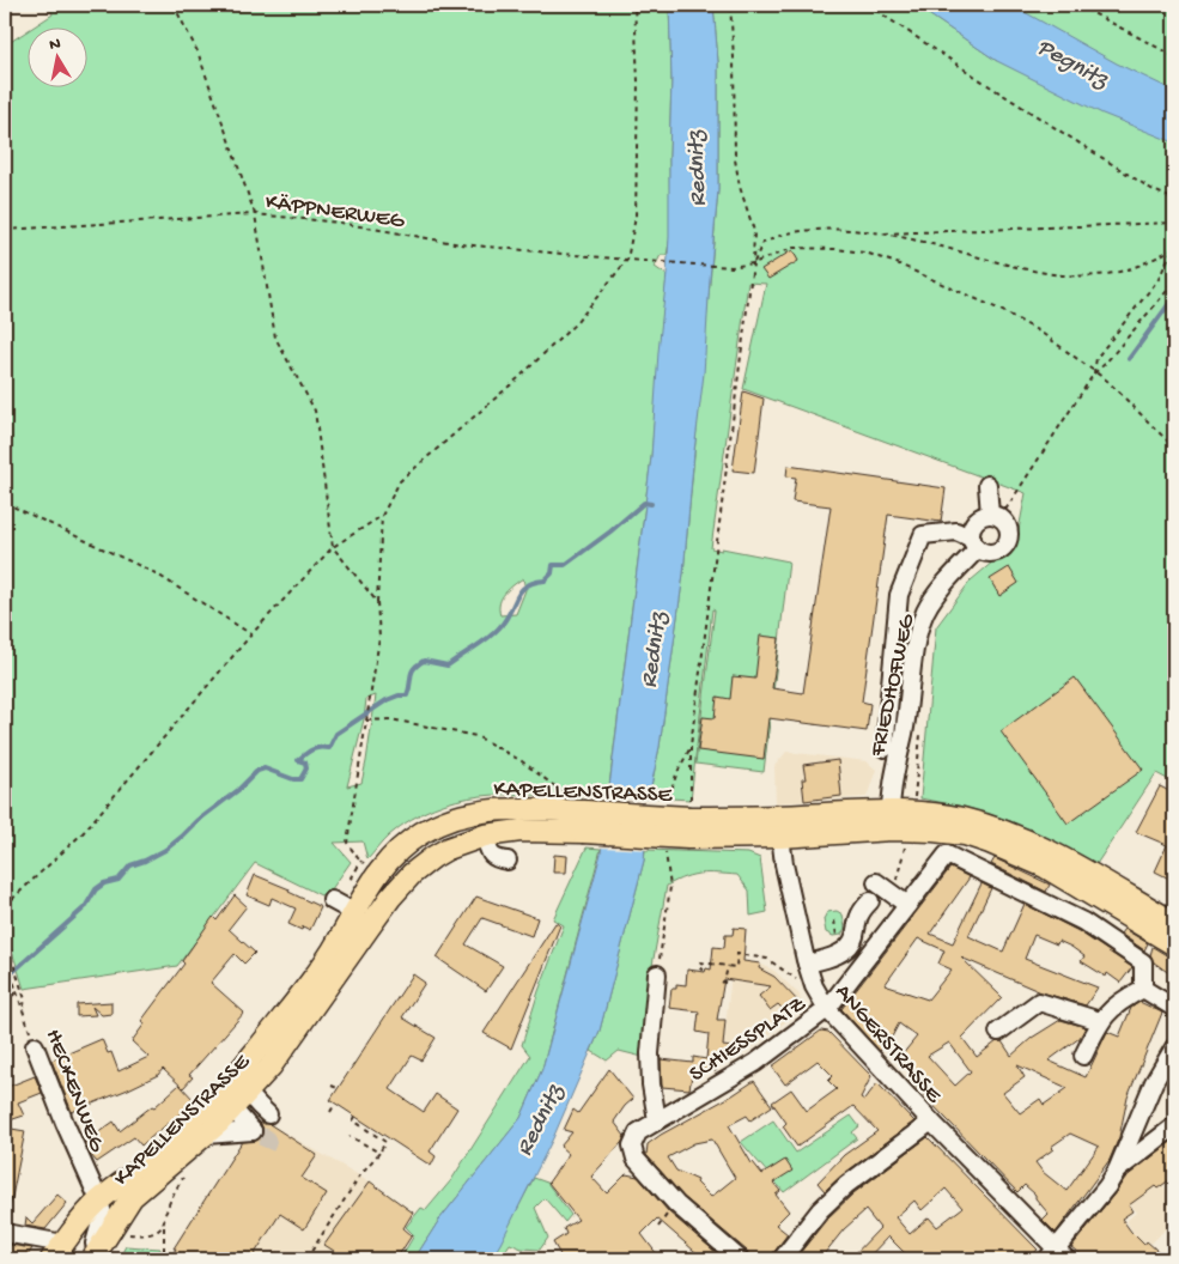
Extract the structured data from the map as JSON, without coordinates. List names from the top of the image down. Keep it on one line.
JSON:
{"streets":{"main road":["KAPELLENSTRASSE"],"street":["FRIEDHOFWEG","SCHIESSPLATZ","ANGERSTRASSE","HECKENWEG"],"path":["KÄPPNERWEG"]},"crossings":[["FRIEDHOFWEG","KAPELLENSTRASSE"],["KAPELLENSTRASSE","ANGERSTRASSE"],["KAPELLENSTRASSE","HECKENWEG"],["SCHIESSPLATZ","ANGERSTRASSE"]],"water":["Pegnitz","Rednitz"],"north":"top"}
